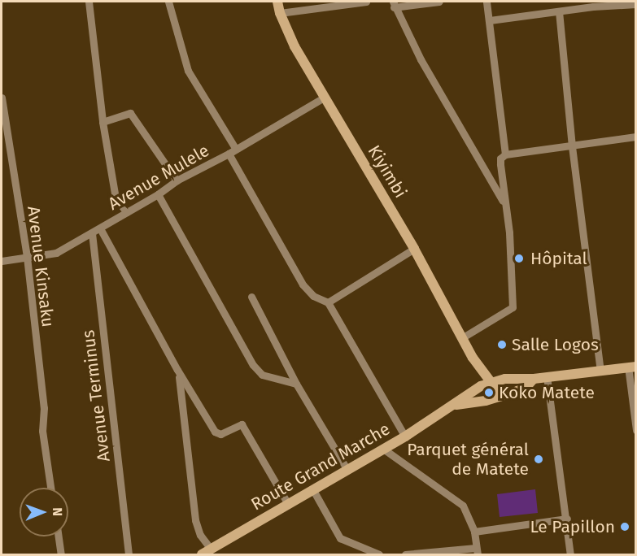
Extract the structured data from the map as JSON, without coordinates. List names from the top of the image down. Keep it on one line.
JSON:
{"streets":{"street":["Kiyimbi","Avenue Mulele","Avenue Kinsaku","Avenue Terminus","Route Grand Marche"]},"crossings":[["Kiyimbi","Avenue Mulele"],["Kiyimbi","Route Grand Marche"],["Avenue Mulele","Avenue Kinsaku"],["Avenue Mulele","Avenue Terminus"]],"places":["Hôpital","Salle Logos","Koko Matete","Parquet général de Matete","Le Papillon"],"north":"right"}
